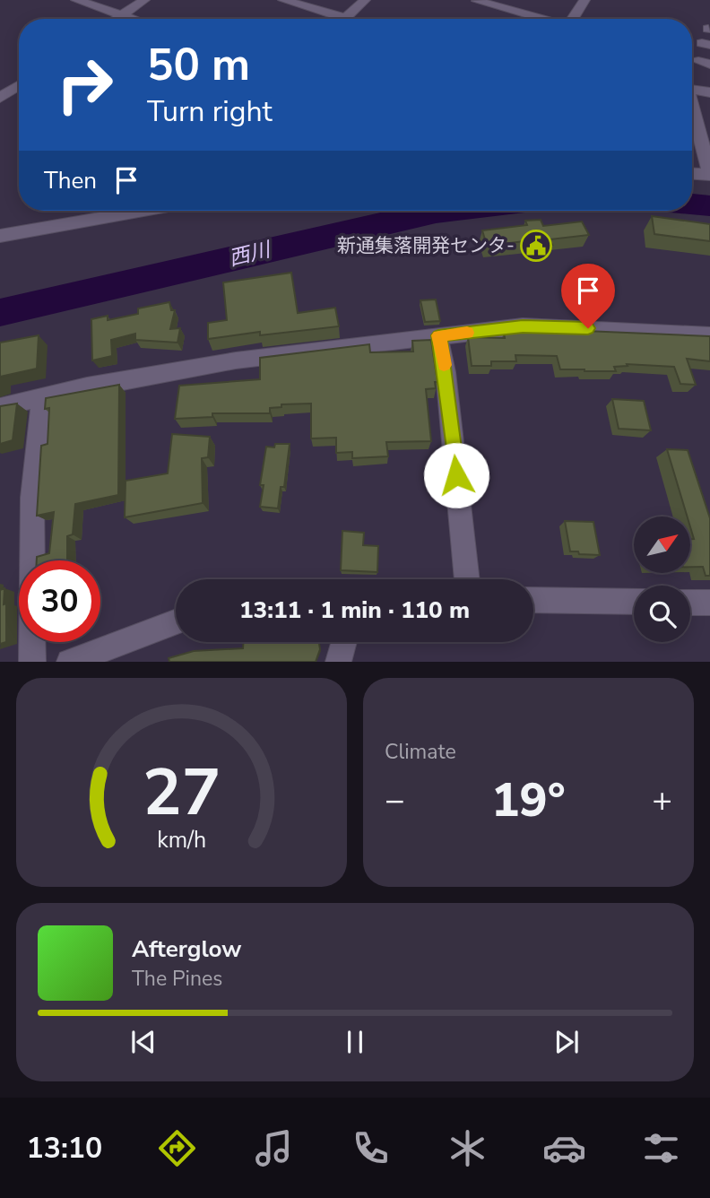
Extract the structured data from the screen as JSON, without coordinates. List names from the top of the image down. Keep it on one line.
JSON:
{"water":["西川"],"places":{"public building":["新通集落開発センタ-"]},"north":"top right","page":{"turn":["50 m","Turn right"],"then":"Then","limit":"30","trip":"13:11 · 1 min · 110 m","tile":"Climate","heat":["−","19°","+"],"song":["Afterglow","The Pines"],"tabs":"13:10","gauge":["27","km/h"]}}
